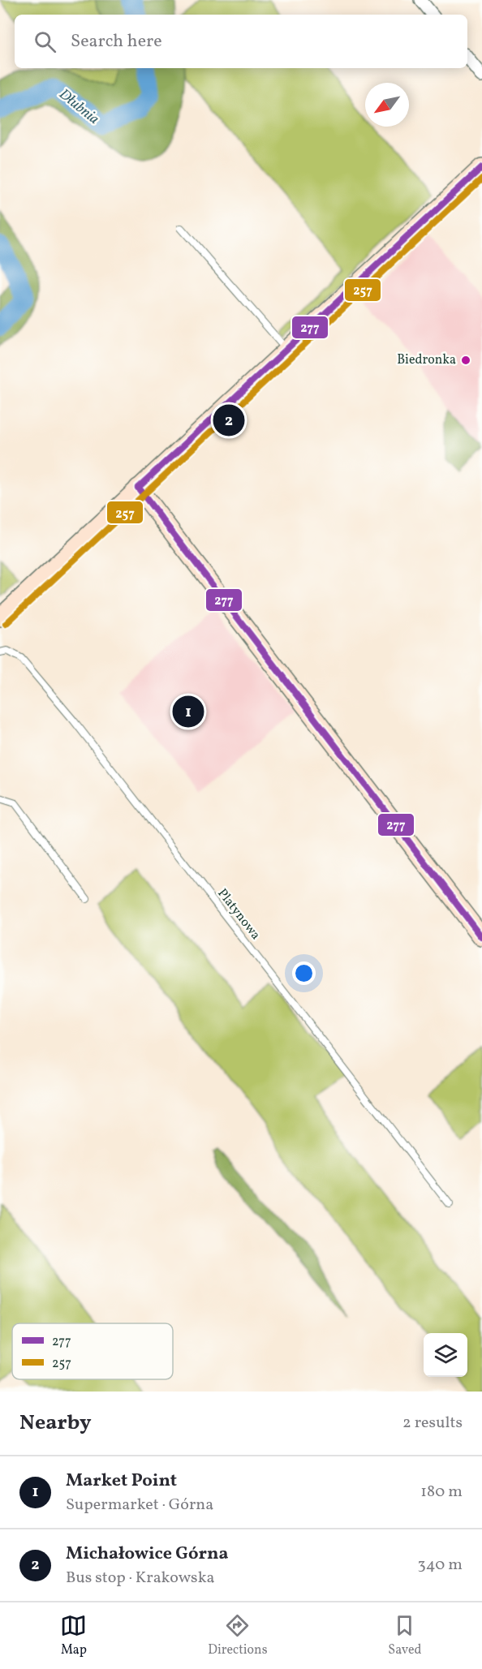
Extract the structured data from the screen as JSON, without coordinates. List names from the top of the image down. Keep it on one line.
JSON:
{"streets":{"lane":["Platynowa"]},"water":["Dłubnia"],"places":["Biedronka"],"lines":["transit line 277","transit line 257"],"legend":["277","257"],"north":"bottom left","page":{"search":"Search here","pins":["2","1"],"heading":["Nearby","2 results"],"list":[{"mark":"1","name":"Market Point","note":"Supermarket · Górna","value":"180 m"},{"mark":"2","name":"Michałowice Górna","note":"Bus stop · Krakowska","value":"340 m"}],"nav":["Map","Directions","Saved"]}}
